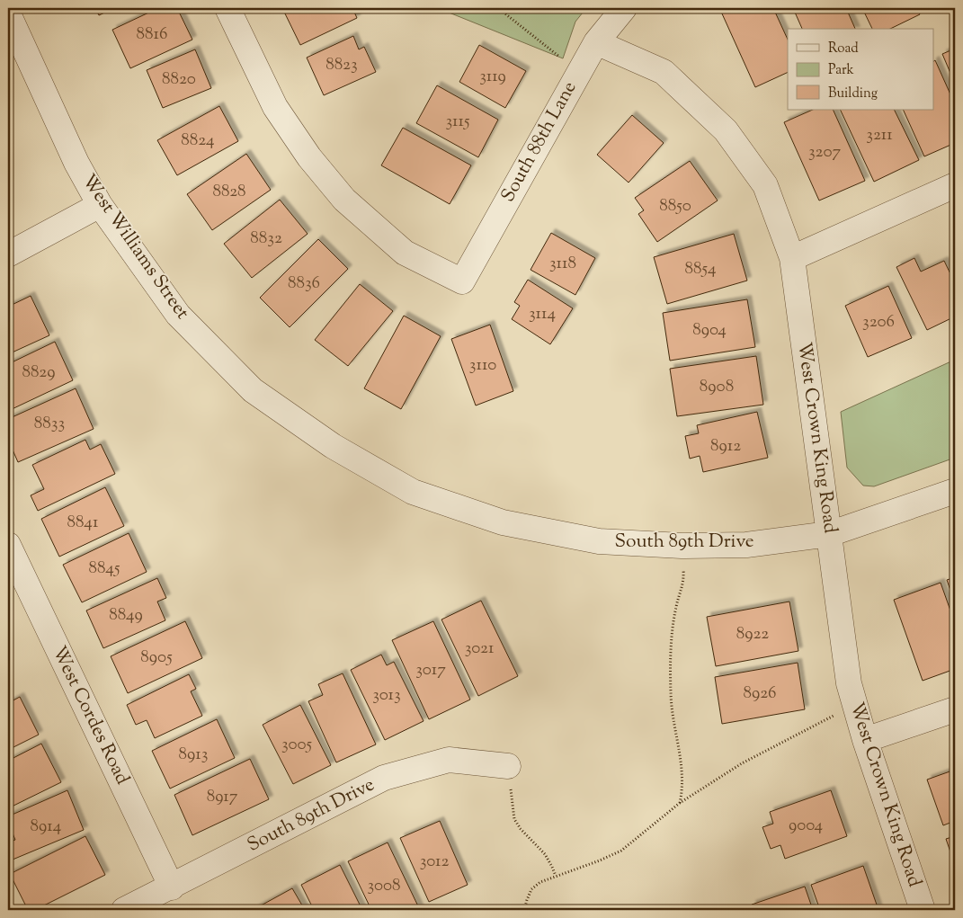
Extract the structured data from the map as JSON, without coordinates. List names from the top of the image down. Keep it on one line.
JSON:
{"streets":{"street":["South 88th Lane","West Williams Street","West Crown King Road","South 89th Drive","West Cordes Road"]},"crossings":[["South 88th Lane","West Crown King Road"],["West Williams Street","South 89th Drive"],["West Crown King Road","South 89th Drive"],["South 89th Drive","West Cordes Road"]],"house_numbers":["8816","8823","3119","8820","3115","3211","8824","3207","8828","8850","8832","3118","8854","8836","3114","3206","8904","3110","8829","8908","8833","8912","8841","8845","8849","8922","3021","8905","3017","8926","3013","3005","8913","8917","9004","8914","3012","3008"],"legend":["Road","Park","Building"]}
